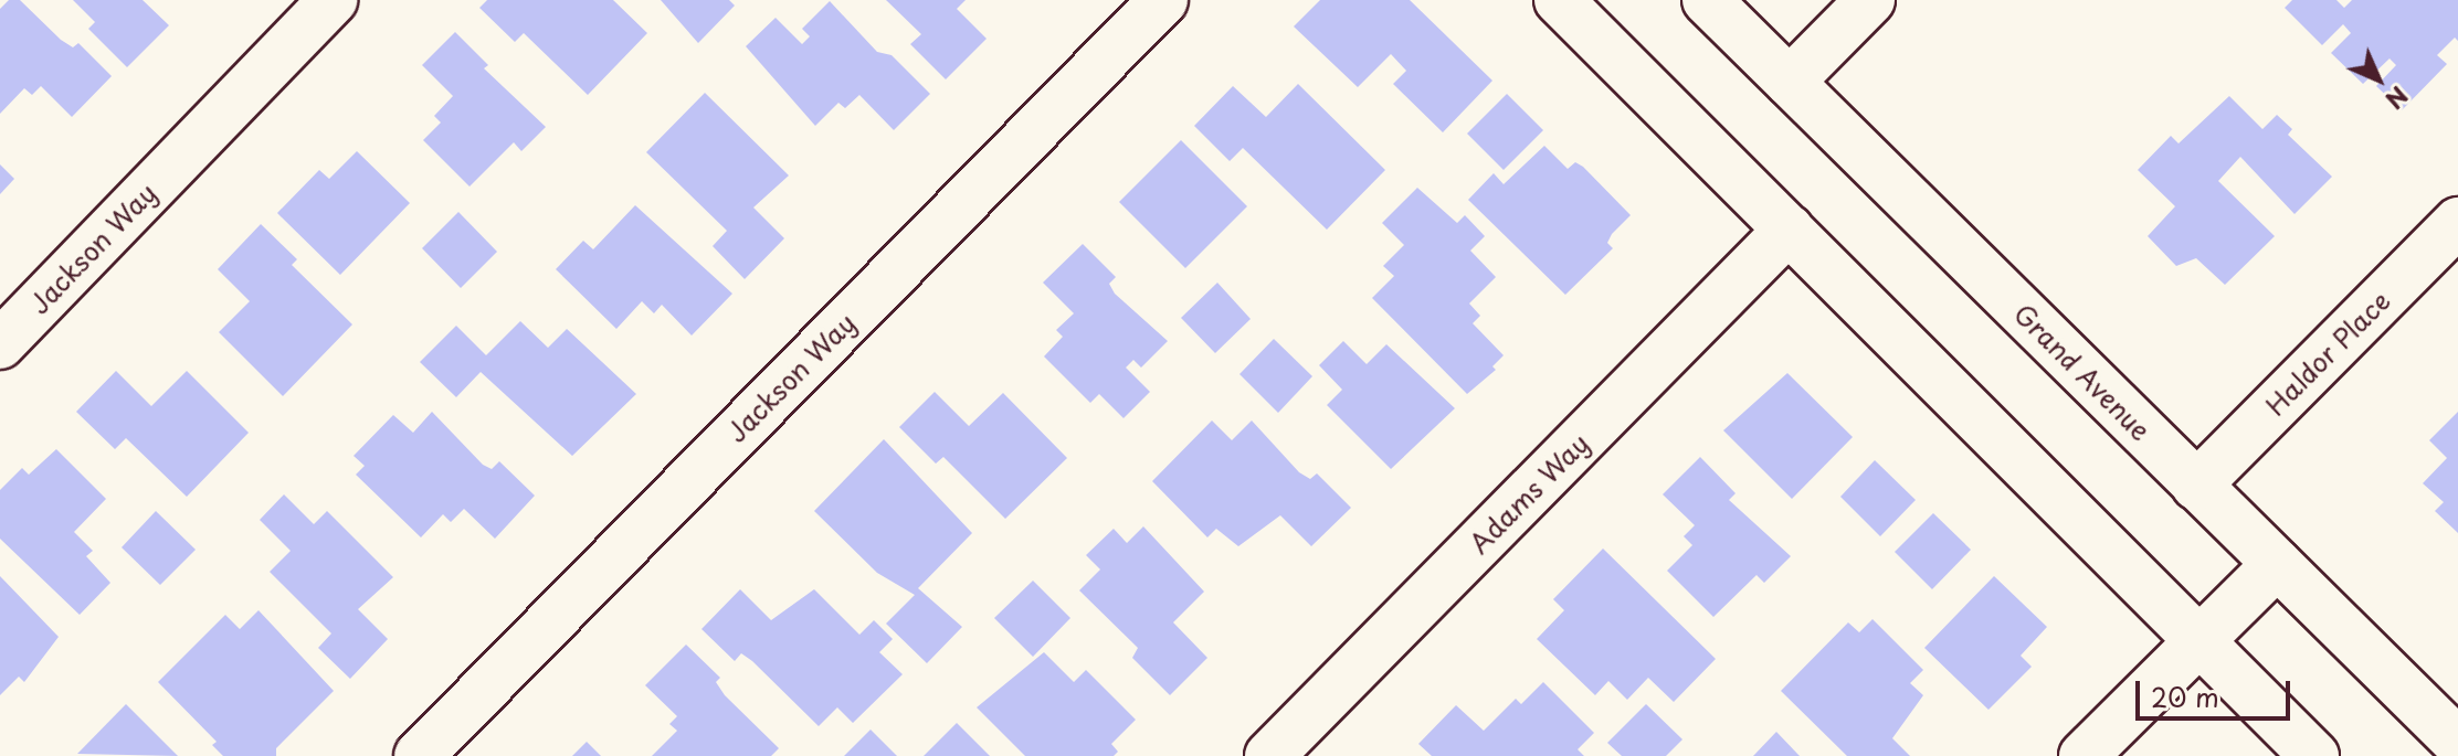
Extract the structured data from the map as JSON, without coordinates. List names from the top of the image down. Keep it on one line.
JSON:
{"streets":{"street":["Jackson Way","Haldor Place","Grand Avenue","Adams Way"]},"crossings":[["Haldor Place","Grand Avenue"]],"scale_bar":"20 m","north":"bottom right"}
